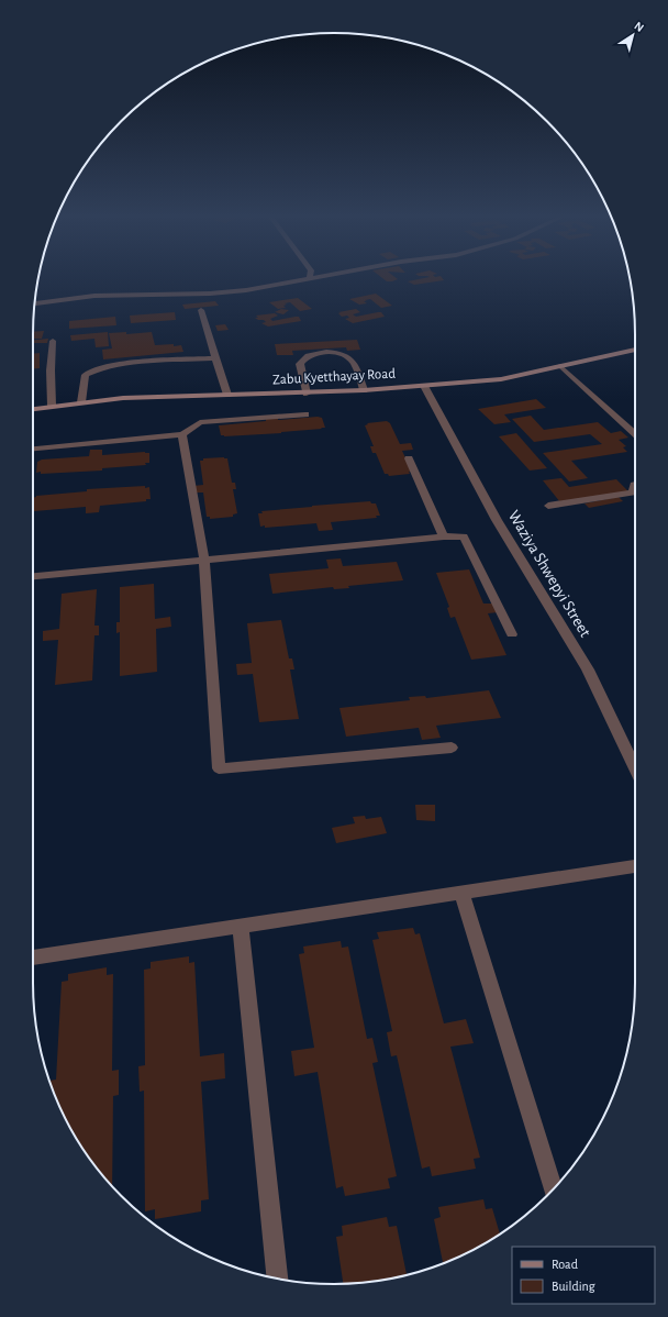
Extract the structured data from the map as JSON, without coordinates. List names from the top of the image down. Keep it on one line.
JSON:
{"streets":{"main road":["Zabu Kyetthayay Road"],"street":["Waziya Shwepyi Street"]},"crossings":[["Zabu Kyetthayay Road","Waziya Shwepyi Street"]],"legend":["Road","Building"],"north":"top right"}
